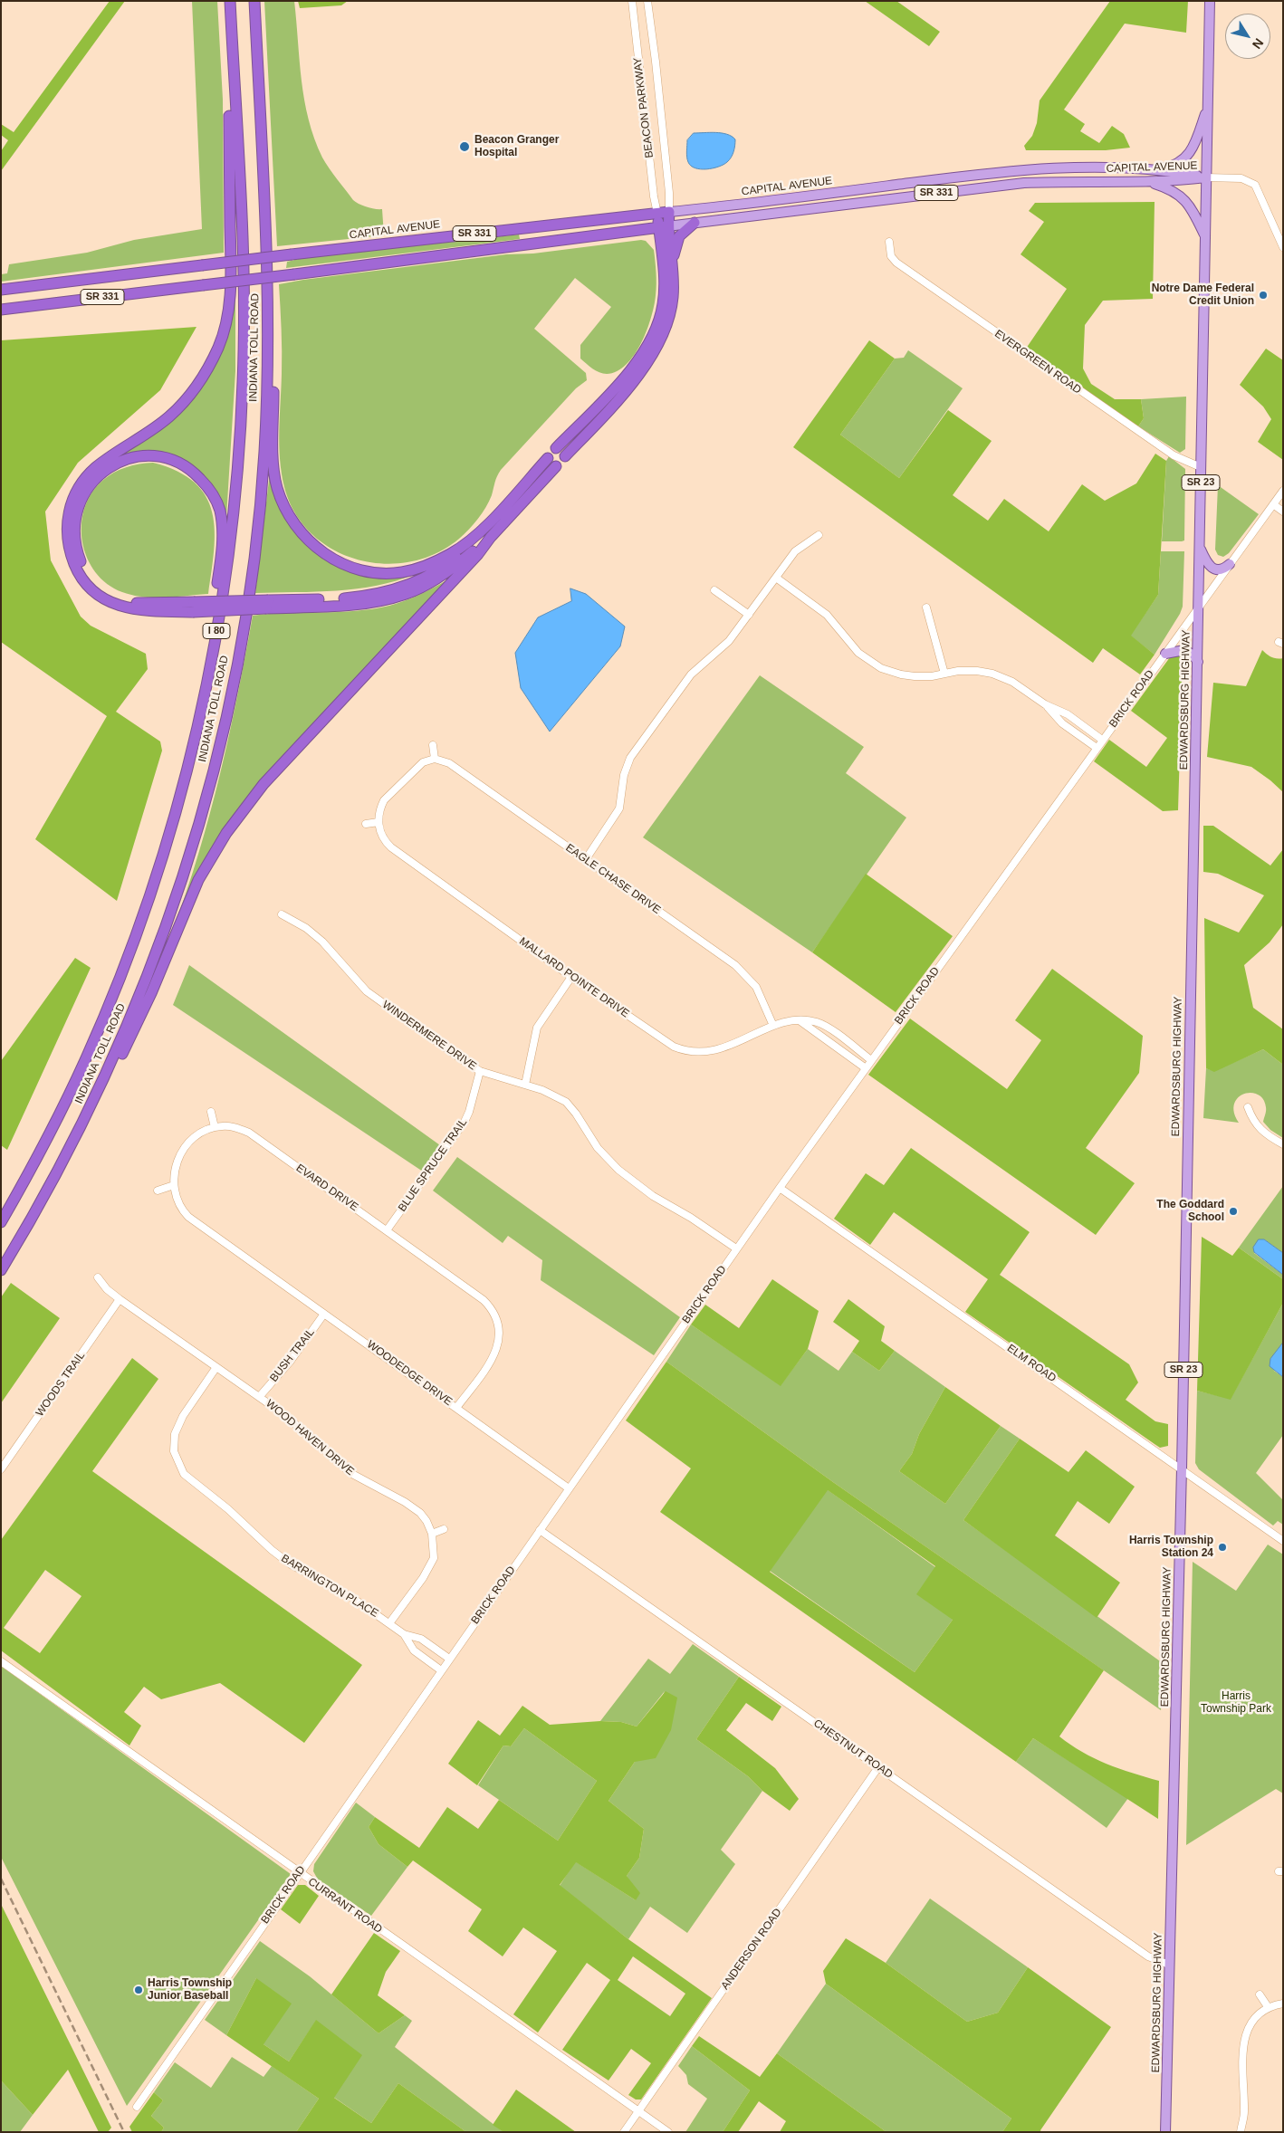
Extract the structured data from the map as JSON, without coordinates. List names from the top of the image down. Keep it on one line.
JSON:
{"streets":{"highway":["CAPITAL AVENUE","SR 331","INDIANA TOLL ROAD","I 80"],"main road":["SR 23","EDWARDSBURG HIGHWAY"],"street":["BEACON PARKWAY","EVERGREEN ROAD","BRICK ROAD","EAGLE CHASE DRIVE","MALLARD POINTE DRIVE","WINDERMERE DRIVE","BLUE SPRUCE TRAIL","EVARD DRIVE","BUSH TRAIL","ELM ROAD","WOODEDGE DRIVE","WOODS TRAIL","WOOD HAVEN DRIVE","BARRINGTON PLACE","CHESTNUT ROAD","CURRANT ROAD","ANDERSON ROAD"]},"crossings":[["BEACON PARKWAY","CAPITAL AVENUE"],["CAPITAL AVENUE","EDWARDSBURG HIGHWAY"],["EVERGREEN ROAD","EDWARDSBURG HIGHWAY"],["BRICK ROAD","EDWARDSBURG HIGHWAY"],["BRICK ROAD","MALLARD POINTE DRIVE"],["BRICK ROAD","WINDERMERE DRIVE"],["BRICK ROAD","ELM ROAD"],["BRICK ROAD","WOODEDGE DRIVE"],["BRICK ROAD","BARRINGTON PLACE"],["BRICK ROAD","CHESTNUT ROAD"],["BRICK ROAD","CURRANT ROAD"],["EDWARDSBURG HIGHWAY","ELM ROAD"],["EDWARDSBURG HIGHWAY","CHESTNUT ROAD"],["EAGLE CHASE DRIVE","MALLARD POINTE DRIVE"],["WINDERMERE DRIVE","BLUE SPRUCE TRAIL"],["BLUE SPRUCE TRAIL","EVARD DRIVE"],["EVARD DRIVE","WOODEDGE DRIVE"],["BUSH TRAIL","WOODEDGE DRIVE"],["BUSH TRAIL","WOOD HAVEN DRIVE"],["WOODS TRAIL","WOOD HAVEN DRIVE"],["WOOD HAVEN DRIVE","BARRINGTON PLACE"],["CHESTNUT ROAD","ANDERSON ROAD"],["CURRANT ROAD","ANDERSON ROAD"]],"parks":["Harris Township Park"],"places":["Beacon Granger Hospital","Notre Dame Federal Credit Union","The Goddard School","Harris Township Station 24","Harris Township Junior Baseball"],"north":"bottom right"}
